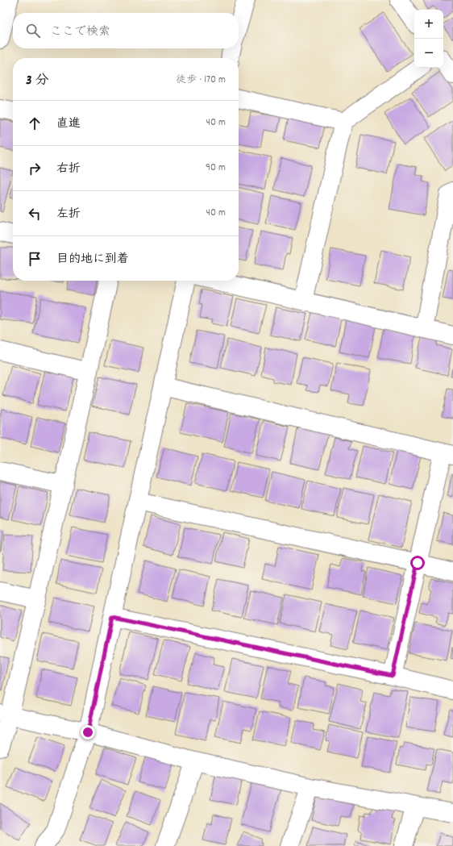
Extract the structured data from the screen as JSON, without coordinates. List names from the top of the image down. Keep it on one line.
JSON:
{"page":{"map_buttons":["+","−"],"search":"ここで検索","heading":["3 分","徒歩 · 170 m"],"list":[["直進","40 m"],["右折","90 m"],["左折","40 m"],"目的地に到着"]}}
